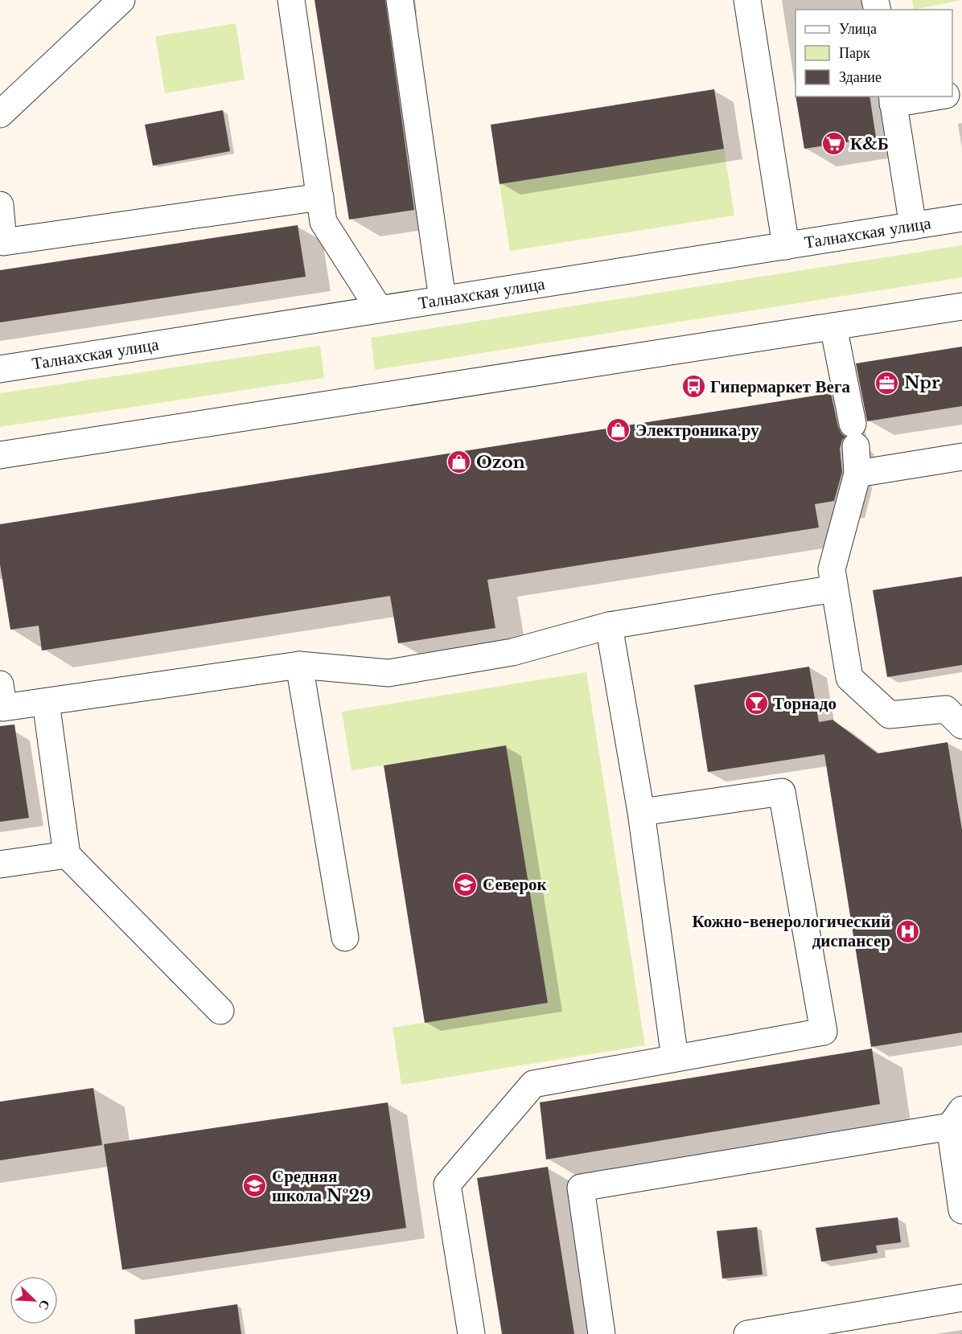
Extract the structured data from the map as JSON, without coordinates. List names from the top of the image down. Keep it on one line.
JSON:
{"streets":{"street":["Талнахская улица"]},"places":{"supermarket":["К&Б"],"office":["Npr"],"bus stop":["Гипермаркет Вега"],"shop":["Электроника.ру","Ozon"],"bar":["Торнадо"],"school or university":["Северок","Средняя школа №29"],"hospital":["Кожно-венерологический диспансер"]},"legend":["Улица","Парк","Здание"],"north":"bottom right"}
